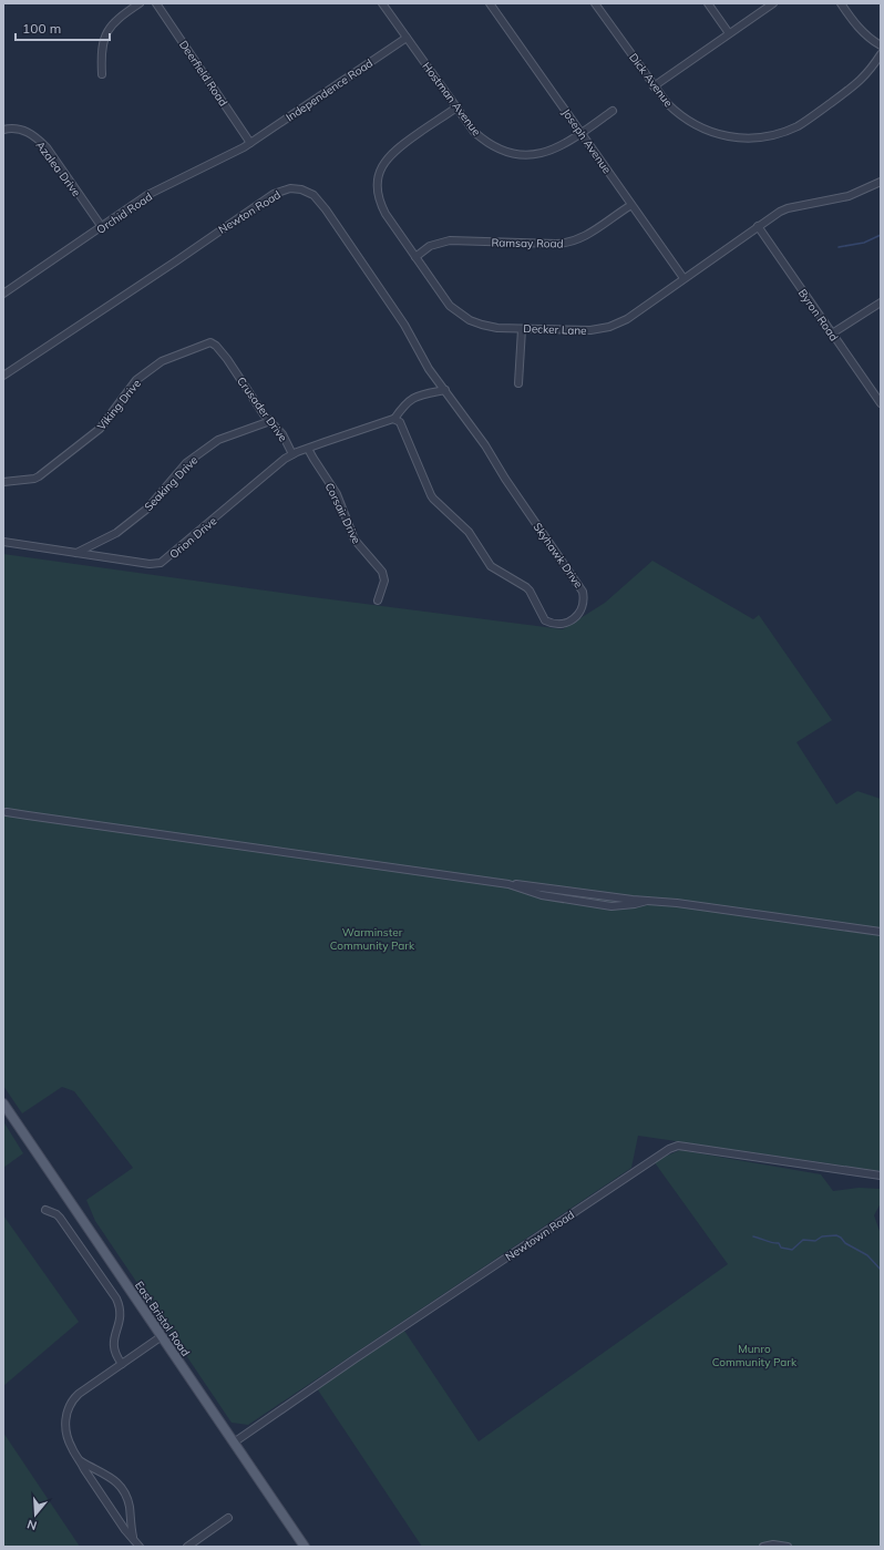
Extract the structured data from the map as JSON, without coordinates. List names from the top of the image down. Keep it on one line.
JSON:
{"streets":{"main road":["East Bristol Road"],"street":["Deerfield Road","Dick Avenue","Independence Road","Hostman Avenue","Joseph Avenue","Azalea Drive","Newton Road","Orchid Road","Ramsay Road","Byron Road","Decker Lane","Viking Drive","Crusader Drive","Seaking Drive","Corsair Drive","Orion Drive","Skyhawk Drive","Newtown Road"]},"crossings":[["Deerfield Road","Independence Road"],["Deerfield Road","Orchid Road"],["Independence Road","Hostman Avenue"],["Independence Road","Orchid Road"],["Hostman Avenue","Joseph Avenue"],["Hostman Avenue","Decker Lane"],["Joseph Avenue","Ramsay Road"],["Joseph Avenue","Decker Lane"],["Azalea Drive","Orchid Road"],["Newton Road","Skyhawk Drive"],["Ramsay Road","Decker Lane"],["Byron Road","Decker Lane"],["Viking Drive","Crusader Drive"],["Crusader Drive","Seaking Drive"],["Crusader Drive","Orion Drive"],["Seaking Drive","Orion Drive"],["Corsair Drive","Orion Drive"],["Newtown Road","East Bristol Road"]],"parks":["Warminster Community Park","Munro Community Park"],"scale_bar":"100 m","north":"bottom"}
